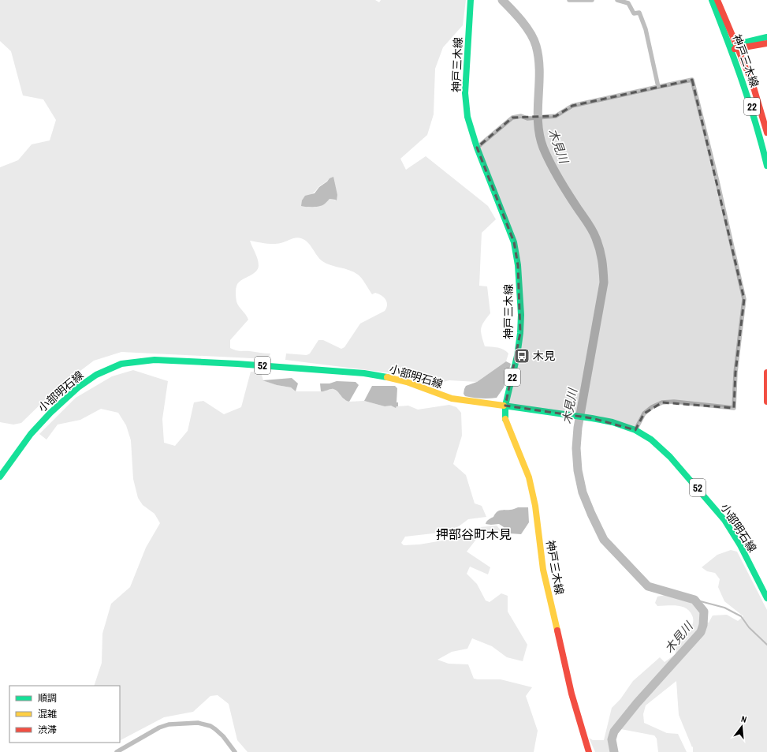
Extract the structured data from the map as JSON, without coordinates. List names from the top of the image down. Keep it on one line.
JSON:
{"streets":{"main road":["神戸三木線","22","52","小部明石線"]},"crossings":[["神戸三木線","小部明石線"]],"districts":["押部谷町木見"],"water":["木見川"],"places":{"bus stop":["木見"]},"legend":["順調","混雑","渋滞"],"north":"top"}
